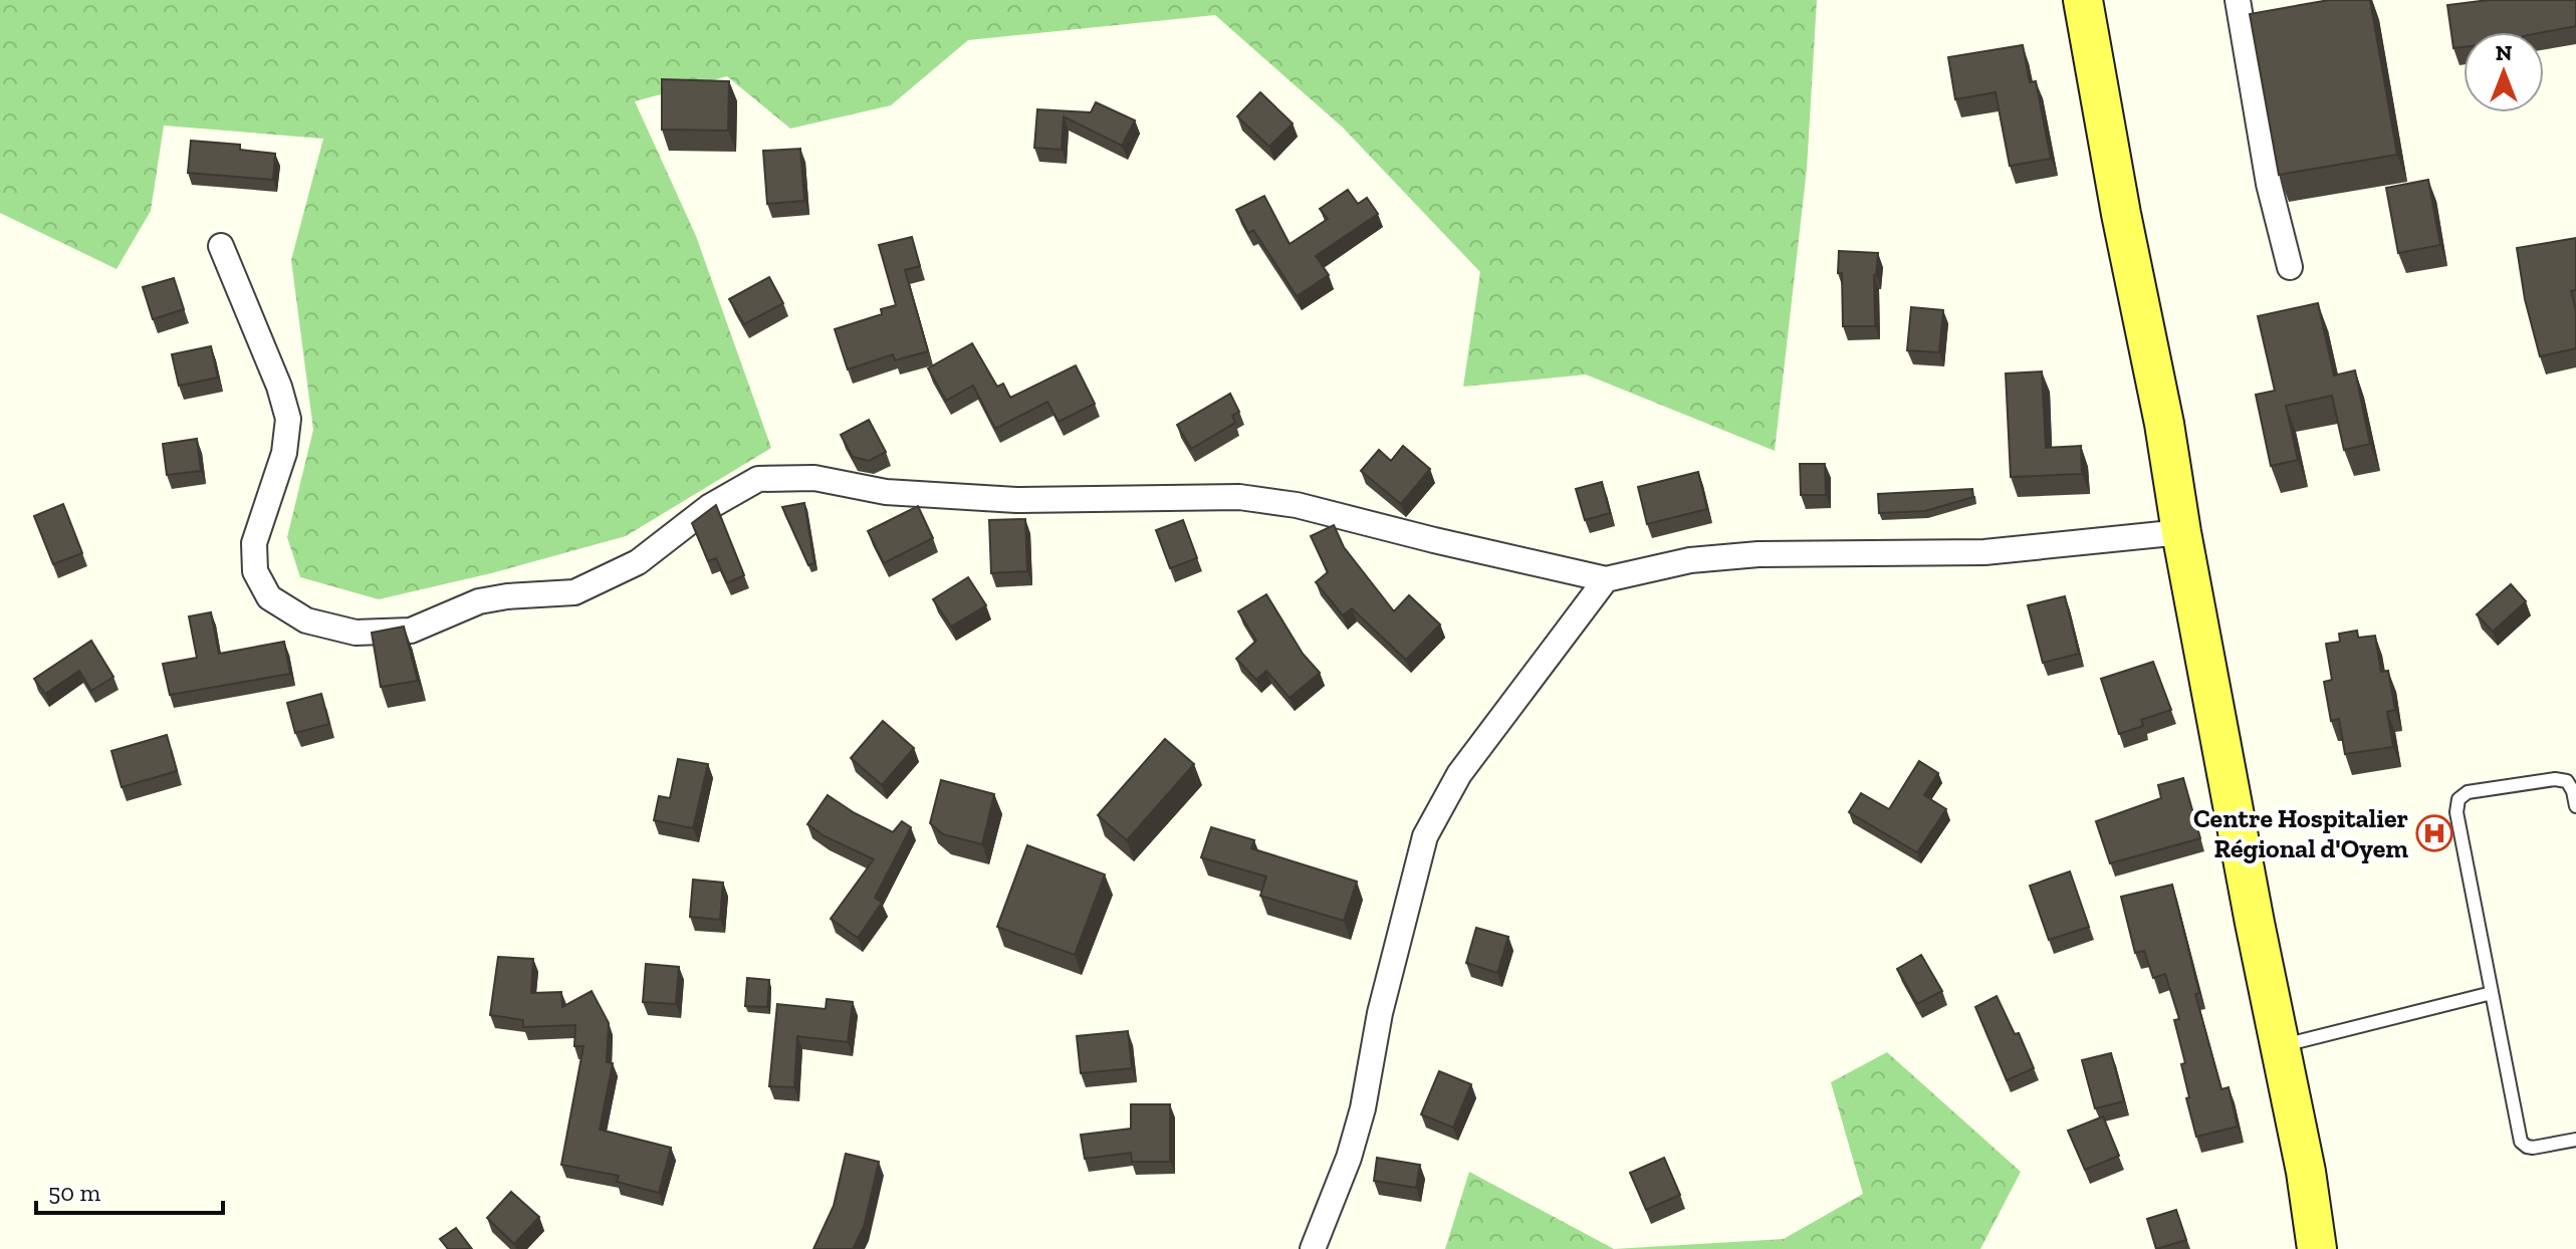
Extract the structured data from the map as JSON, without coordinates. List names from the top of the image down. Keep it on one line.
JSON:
{"places":{"hospital":["Centre Hospitalier Régional d'Oyem"]},"scale_bar":"50 m","north":"top"}
